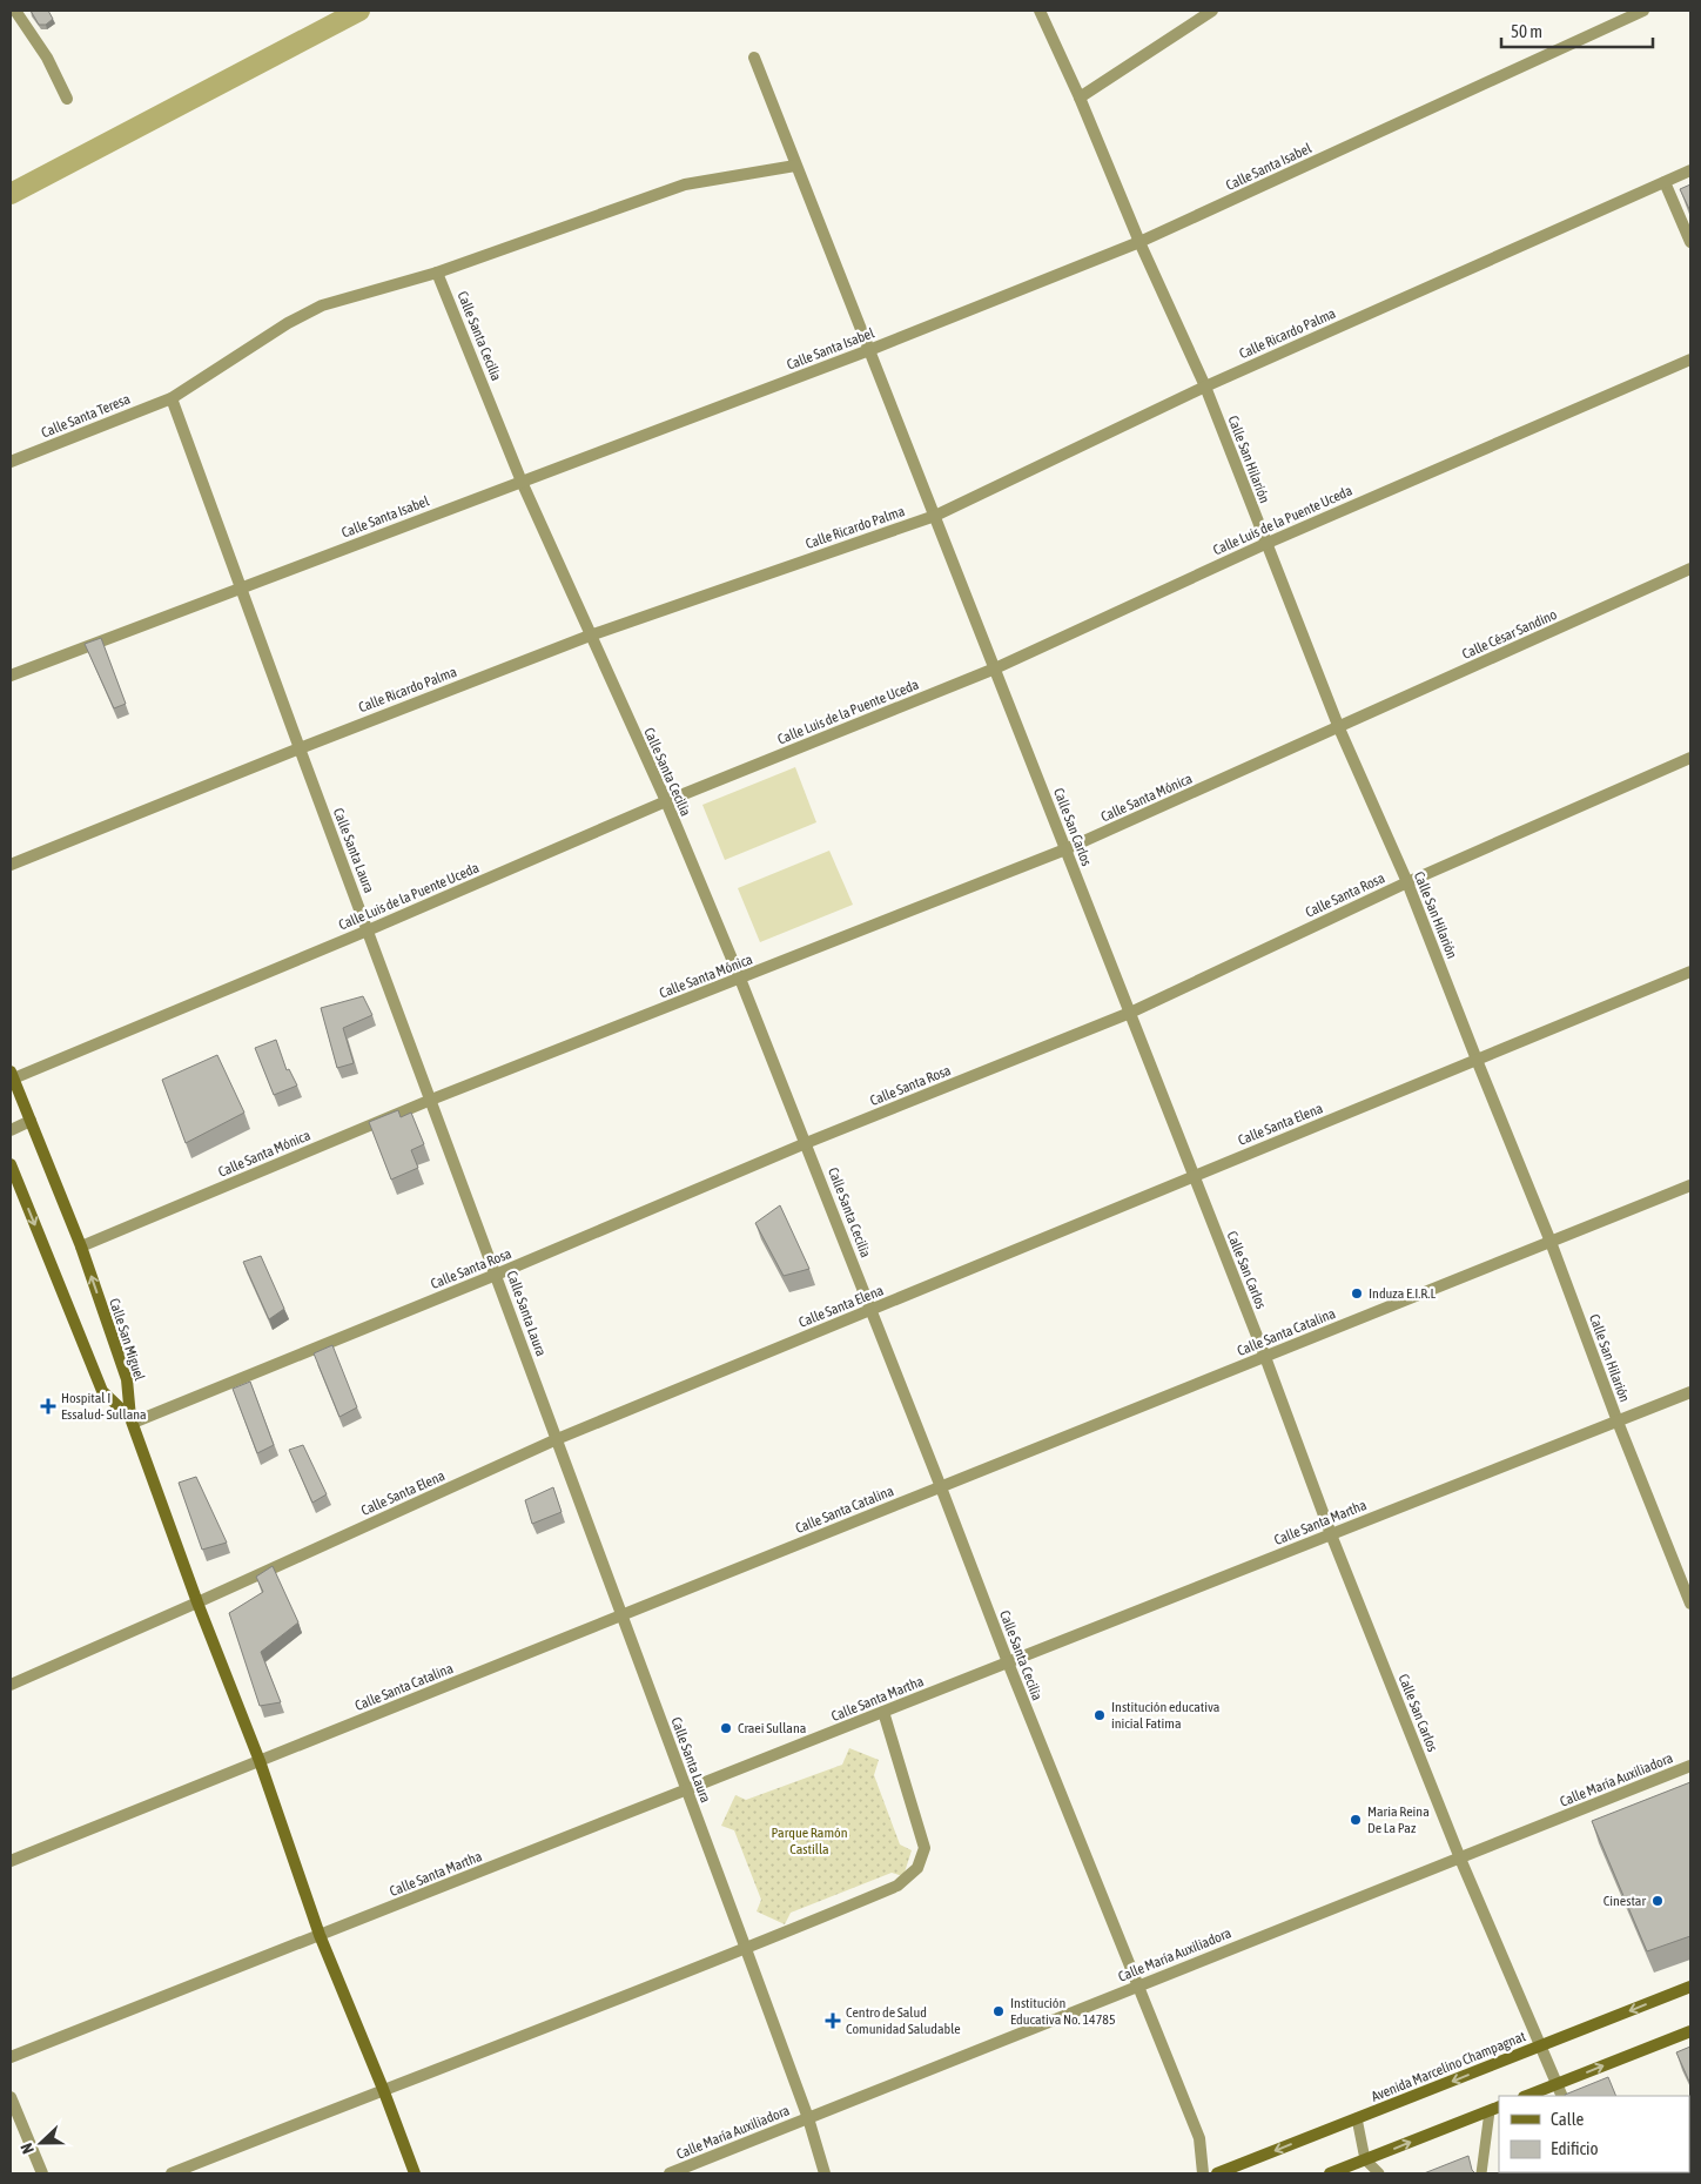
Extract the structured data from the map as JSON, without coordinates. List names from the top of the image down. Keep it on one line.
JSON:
{"streets":{"street":["Calle Santa Isabel","Calle Ricardo Palma","Calle Santa Cecilia","Calle Santa Teresa","Calle San Hilarión","Calle Luis de la Puente Uceda","Calle César Sandino","Calle Santa Mónica","Calle San Carlos","Calle Santa Laura","Calle Santa Rosa","Calle Santa Elena","Calle Santa Catalina","Calle San Miguel","Calle Santa Martha","Calle María Auxiliadora","Avenida Marcelino Champagnat"]},"crossings":[["Calle Santa Isabel","Calle Santa Cecilia"],["Calle Santa Isabel","Calle San Hilarión"],["Calle Santa Isabel","Calle San Carlos"],["Calle Santa Isabel","Calle Santa Laura"],["Calle Ricardo Palma","Calle Santa Cecilia"],["Calle Ricardo Palma","Calle San Hilarión"],["Calle Ricardo Palma","Calle San Carlos"],["Calle Ricardo Palma","Calle Santa Laura"],["Calle Santa Cecilia","Calle Santa Teresa"],["Calle Santa Cecilia","Calle Luis de la Puente Uceda"],["Calle Santa Cecilia","Calle Santa Mónica"],["Calle Santa Cecilia","Calle Santa Rosa"],["Calle Santa Cecilia","Calle Santa Elena"],["Calle Santa Cecilia","Calle Santa Catalina"],["Calle Santa Cecilia","Calle Santa Martha"],["Calle Santa Cecilia","Calle María Auxiliadora"],["Calle Santa Teresa","Calle San Carlos"],["Calle Santa Teresa","Calle Santa Laura"],["Calle San Hilarión","Calle Luis de la Puente Uceda"],["Calle San Hilarión","Calle César Sandino"],["Calle San Hilarión","Calle Santa Mónica"],["Calle San Hilarión","Calle Santa Rosa"],["Calle San Hilarión","Calle Santa Elena"],["Calle San Hilarión","Calle Santa Catalina"],["Calle San Hilarión","Calle Santa Martha"],["Calle Luis de la Puente Uceda","Calle San Carlos"],["Calle Luis de la Puente Uceda","Calle Santa Laura"],["Calle Luis de la Puente Uceda","Calle San Miguel"],["Calle César Sandino","Calle Santa Mónica"],["Calle Santa Mónica","Calle San Carlos"],["Calle Santa Mónica","Calle Santa Laura"],["Calle Santa Mónica","Calle San Miguel"],["Calle San Carlos","Calle Santa Rosa"],["Calle San Carlos","Calle Santa Elena"],["Calle San Carlos","Calle Santa Catalina"],["Calle San Carlos","Calle Santa Martha"],["Calle San Carlos","Calle María Auxiliadora"],["Calle San Carlos","Avenida Marcelino Champagnat"],["Calle Santa Laura","Calle Santa Rosa"],["Calle Santa Laura","Calle Santa Elena"],["Calle Santa Laura","Calle Santa Catalina"],["Calle Santa Laura","Calle Santa Martha"],["Calle Santa Laura","Calle María Auxiliadora"],["Calle Santa Rosa","Calle San Miguel"]],"parks":["Parque Ramón Castilla"],"places":{"other":["Induza E.I.R.L","Institución educativa inicial Fatima","Craei Sullana","Maria Reina De La Paz","Cinestar","Institución Educativa No. 14785"],"health":["Hospital I Essalud- Sullana","Centro de Salud Comunidad Saludable"]},"legend":["Calle","Edificio"],"scale_bar":"50 m","north":"left"}
